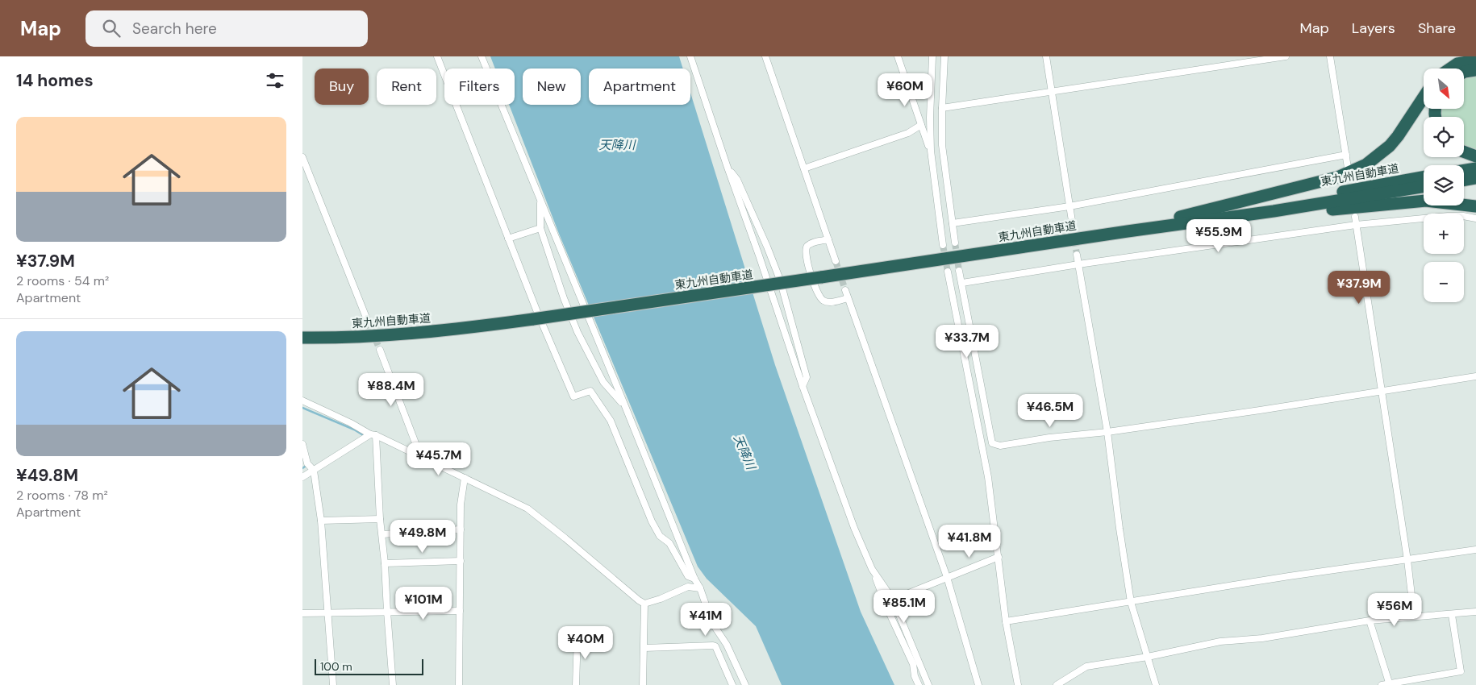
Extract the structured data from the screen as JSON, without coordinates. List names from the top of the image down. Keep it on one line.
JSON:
{"streets":{"highway":["東九州自動車道"]},"water":["天降川"],"scale_bar":"100 m","north":"bottom right","page":{"header":"Map","search":"Search here","nav":["Map","Layers","Share"],"heading":"14 homes","map_buttons":["+","−"],"chip":["Buy","Rent","Filters","New","Apartment"],"price":["¥60M","¥55.9M","¥37.9M","¥33.7M","¥88.4M","¥46.5M","¥45.7M","¥49.8M","¥41.8M","¥101M","¥85.1M","¥56M","¥41M","¥40M"],"list":[{"name":"¥37.9M","note":"2 rooms · 54 m² · Apartment"},{"name":"¥49.8M","note":"2 rooms · 78 m² · Apartment"}],"scale":"100 m"}}
